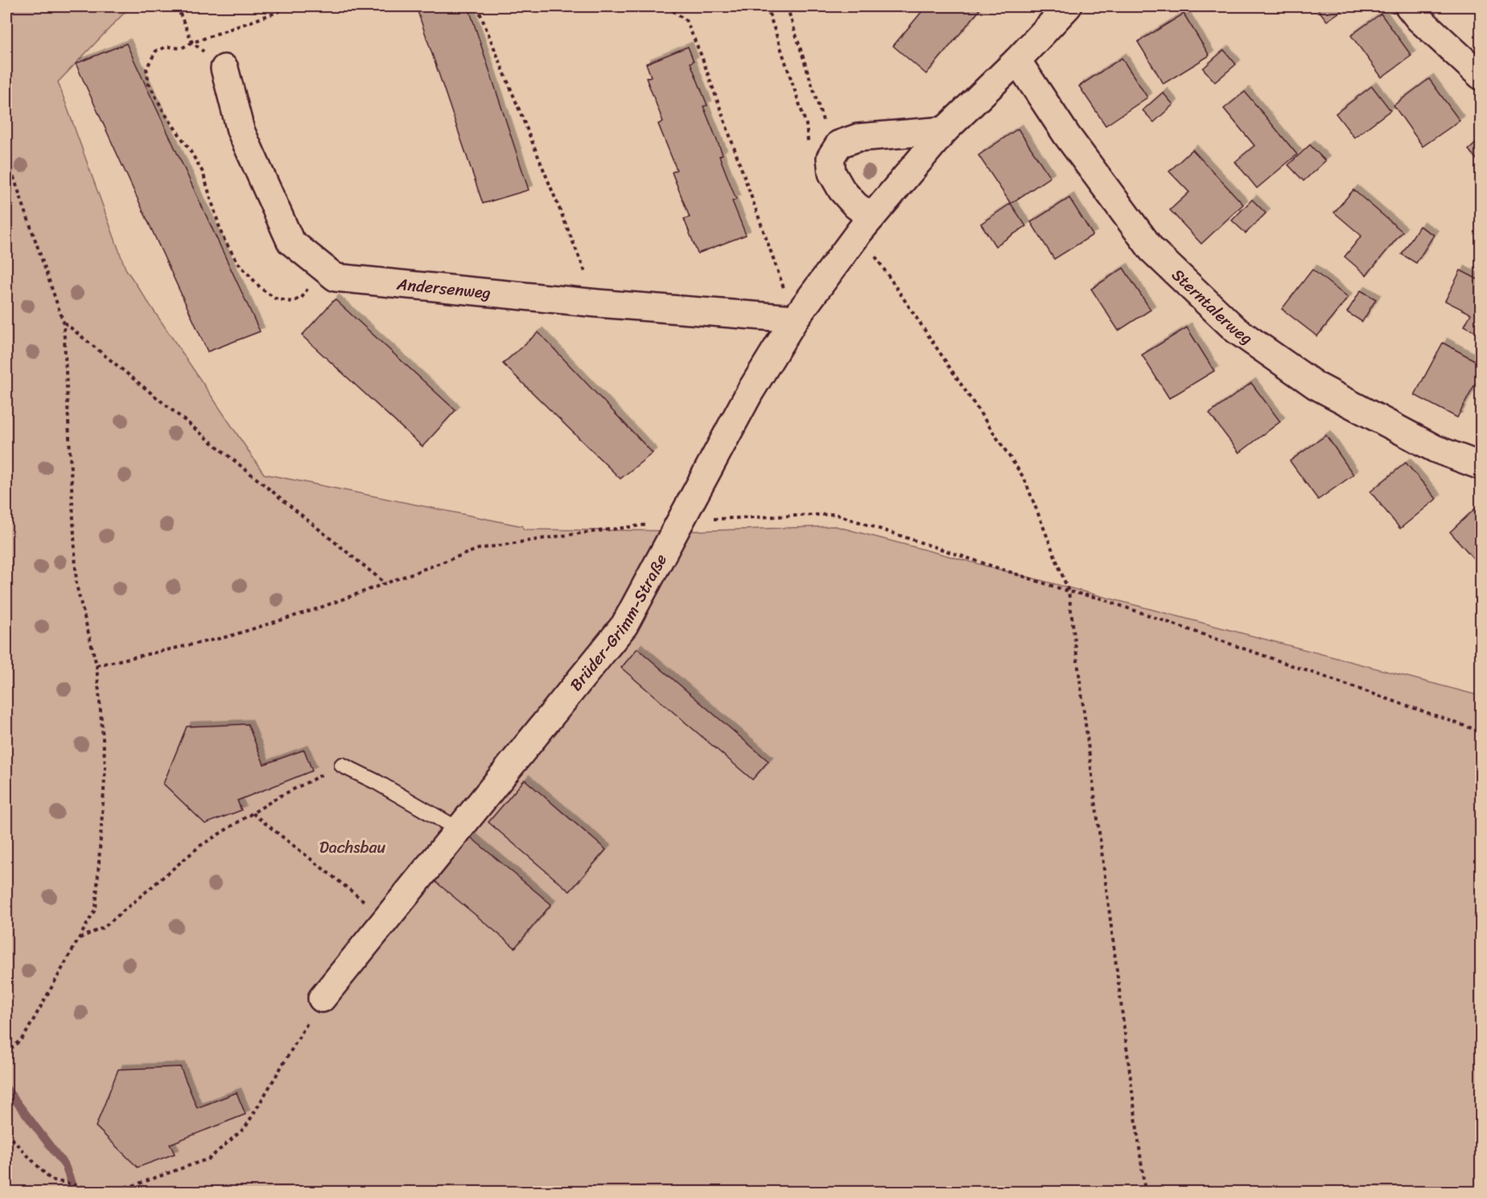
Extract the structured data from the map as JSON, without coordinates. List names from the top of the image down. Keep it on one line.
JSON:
{"streets":{"street":["Andersenweg","Sterntalerweg","Brüder-Grimm-Straße"]},"crossings":[["Andersenweg","Brüder-Grimm-Straße"],["Sterntalerweg","Brüder-Grimm-Straße"]],"parks":["Dachsbau"]}
